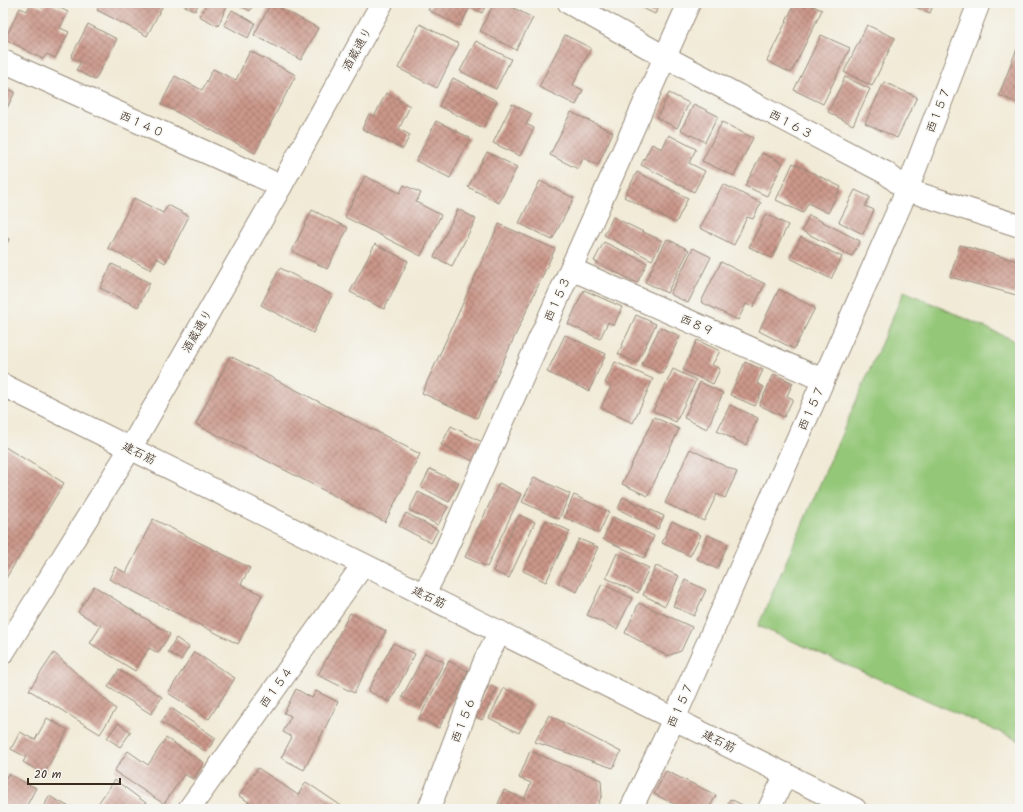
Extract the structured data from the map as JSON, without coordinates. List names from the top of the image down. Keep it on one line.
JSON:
{"streets":{"street":["酒蔵通り","西１５７","西１４０","西１６３","西１５３","西８９","建石筋","西１５４","西１５６"]},"crossings":[["酒蔵通り","西１４０"],["酒蔵通り","建石筋"],["西１５７","西１６３"],["西１５７","西８９"],["西１５７","建石筋"],["西１６３","西１５３"],["西１５３","西８９"],["西１５３","建石筋"],["建石筋","西１５４"],["建石筋","西１５６"]],"scale_bar":"20 m"}
